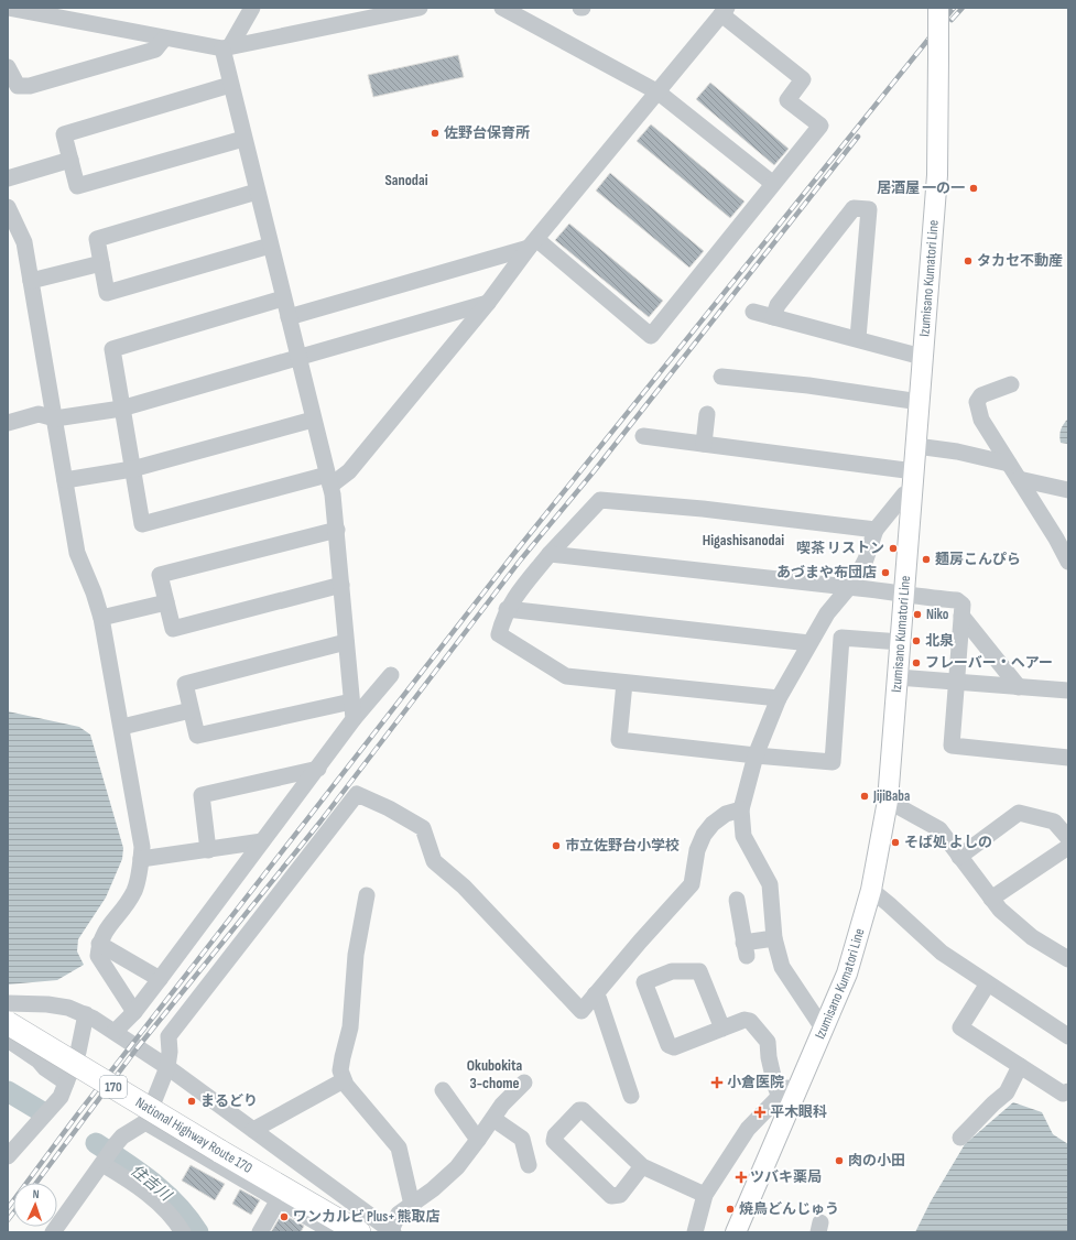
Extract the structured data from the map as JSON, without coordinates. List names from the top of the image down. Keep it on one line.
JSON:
{"streets":{"highway":["170","National Highway Route 170"],"main road":["Izumisano Kumatori Line"]},"districts":["Sanodai","Higashisanodai","Okubokita 3-chome"],"water":["住吉川"],"places":{"other":["佐野台保育所","居酒屋 一の一","タカセ不動産","喫茶 リストン","麺房こんぴら","あづまや布団店","Niko","北泉","フレーバー・ヘアー","JijiBaba","そば処 よしの","市立佐野台小学校","まるどり","肉の小田","焼鳥どんじゅう","ワンカルビ Plus+ 熊取店"],"health":["小倉医院","平木眼科","ツバキ薬局"]},"north":"top"}
